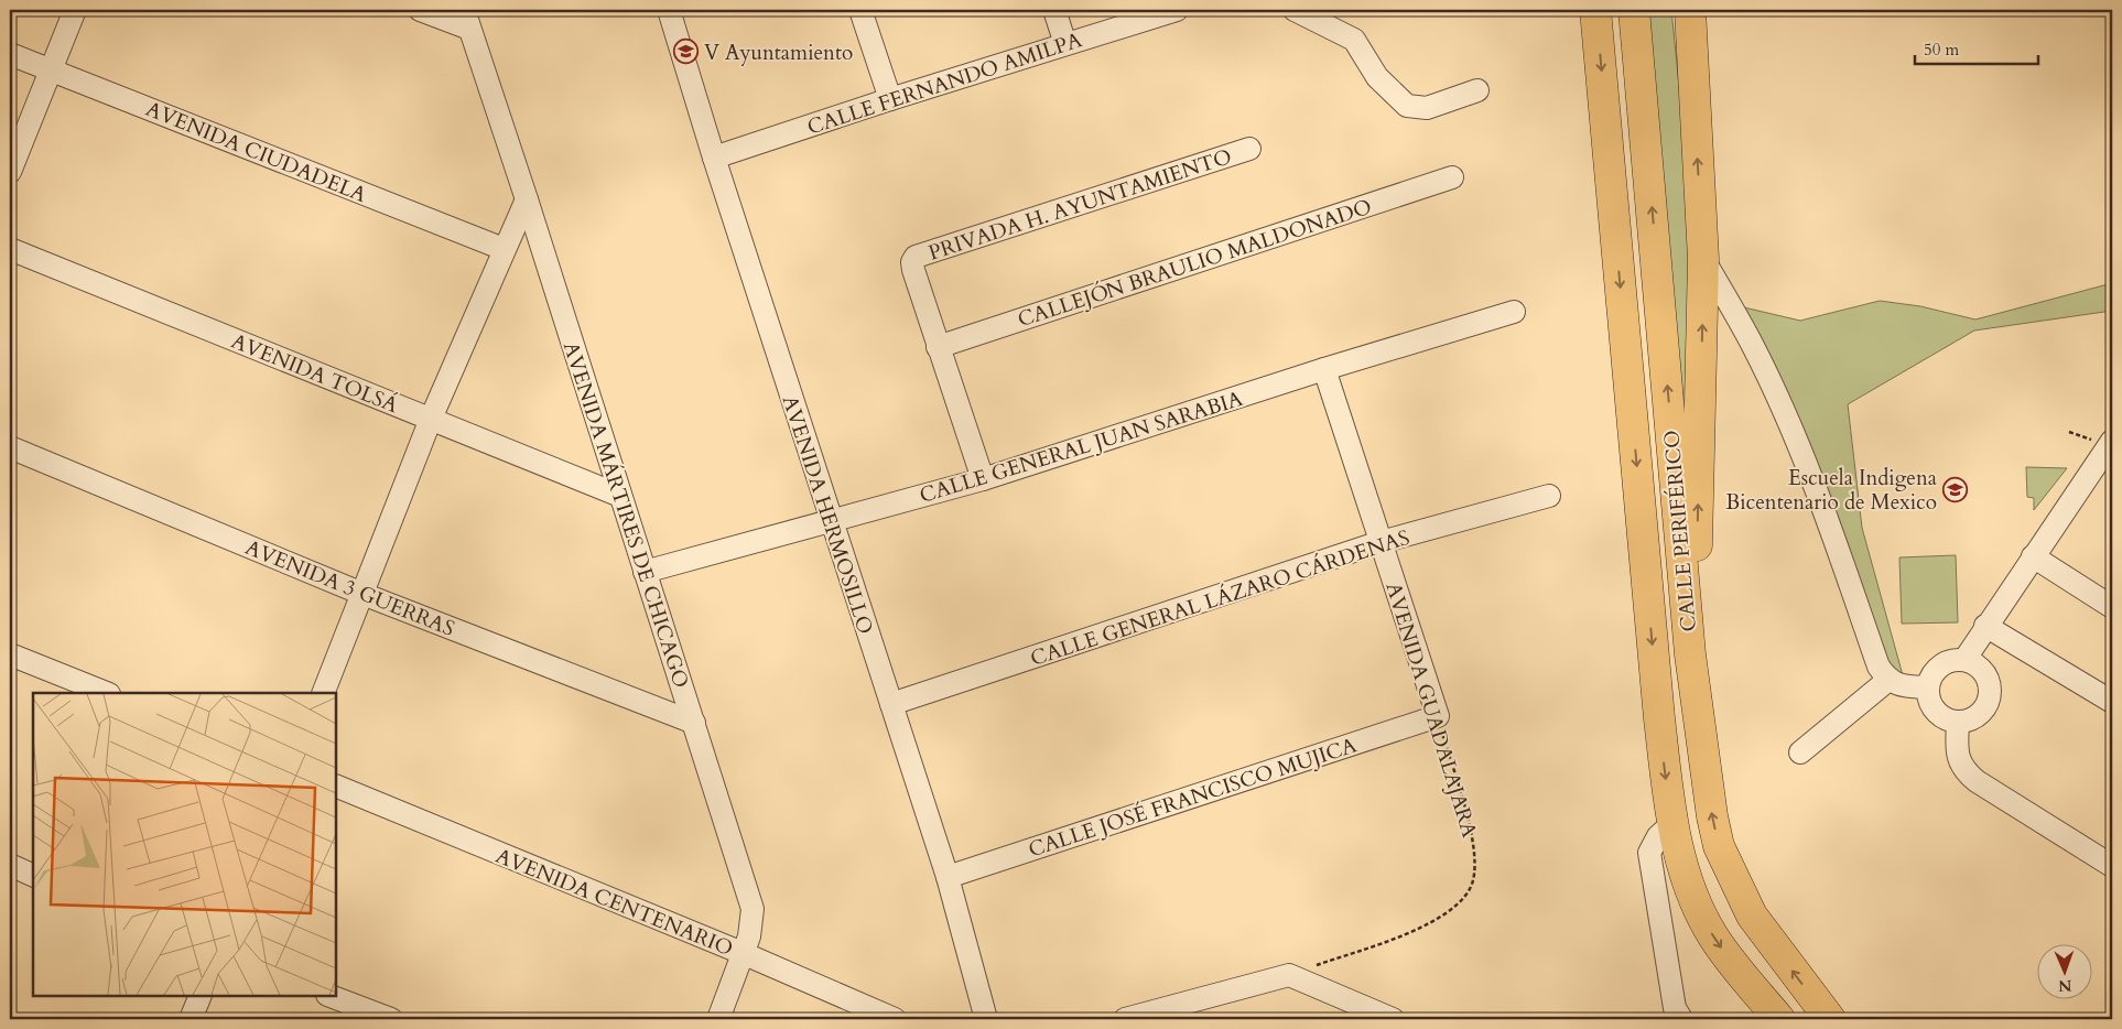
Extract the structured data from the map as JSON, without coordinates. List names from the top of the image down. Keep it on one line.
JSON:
{"streets":{"highway":["CALLE PERIFÉRICO"],"street":["CALLE FERNANDO AMILPA","AVENIDA CIUDADELA","PRIVADA H. AYUNTAMIENTO","CALLEJÓN BRAULIO MALDONADO","AVENIDA TOLSÁ","CALLE GENERAL JUAN SARABIA","AVENIDA MÁRTIRES DE CHICAGO","AVENIDA HERMOSILLO","AVENIDA 3 GUERRAS","CALLE GENERAL LÁZARO CÁRDENAS","AVENIDA GUADALAJARA","CALLE JOSÉ FRANCISCO MUJICA","AVENIDA CENTENARIO"]},"crossings":[["CALLE FERNANDO AMILPA","AVENIDA HERMOSILLO"],["PRIVADA H. AYUNTAMIENTO","CALLEJÓN BRAULIO MALDONADO"],["AVENIDA TOLSÁ","AVENIDA MÁRTIRES DE CHICAGO"],["CALLE GENERAL JUAN SARABIA","AVENIDA MÁRTIRES DE CHICAGO"],["CALLE GENERAL JUAN SARABIA","AVENIDA HERMOSILLO"],["CALLE GENERAL JUAN SARABIA","AVENIDA GUADALAJARA"],["AVENIDA MÁRTIRES DE CHICAGO","AVENIDA 3 GUERRAS"],["AVENIDA MÁRTIRES DE CHICAGO","AVENIDA CENTENARIO"],["AVENIDA HERMOSILLO","CALLE GENERAL LÁZARO CÁRDENAS"],["AVENIDA HERMOSILLO","CALLE JOSÉ FRANCISCO MUJICA"],["CALLE GENERAL LÁZARO CÁRDENAS","AVENIDA GUADALAJARA"],["AVENIDA GUADALAJARA","CALLE JOSÉ FRANCISCO MUJICA"]],"places":{"school or university":["V Ayuntamiento","Escuela Indigena Bicentenario de Mexico"]},"scale_bar":"50 m","north":"bottom"}
